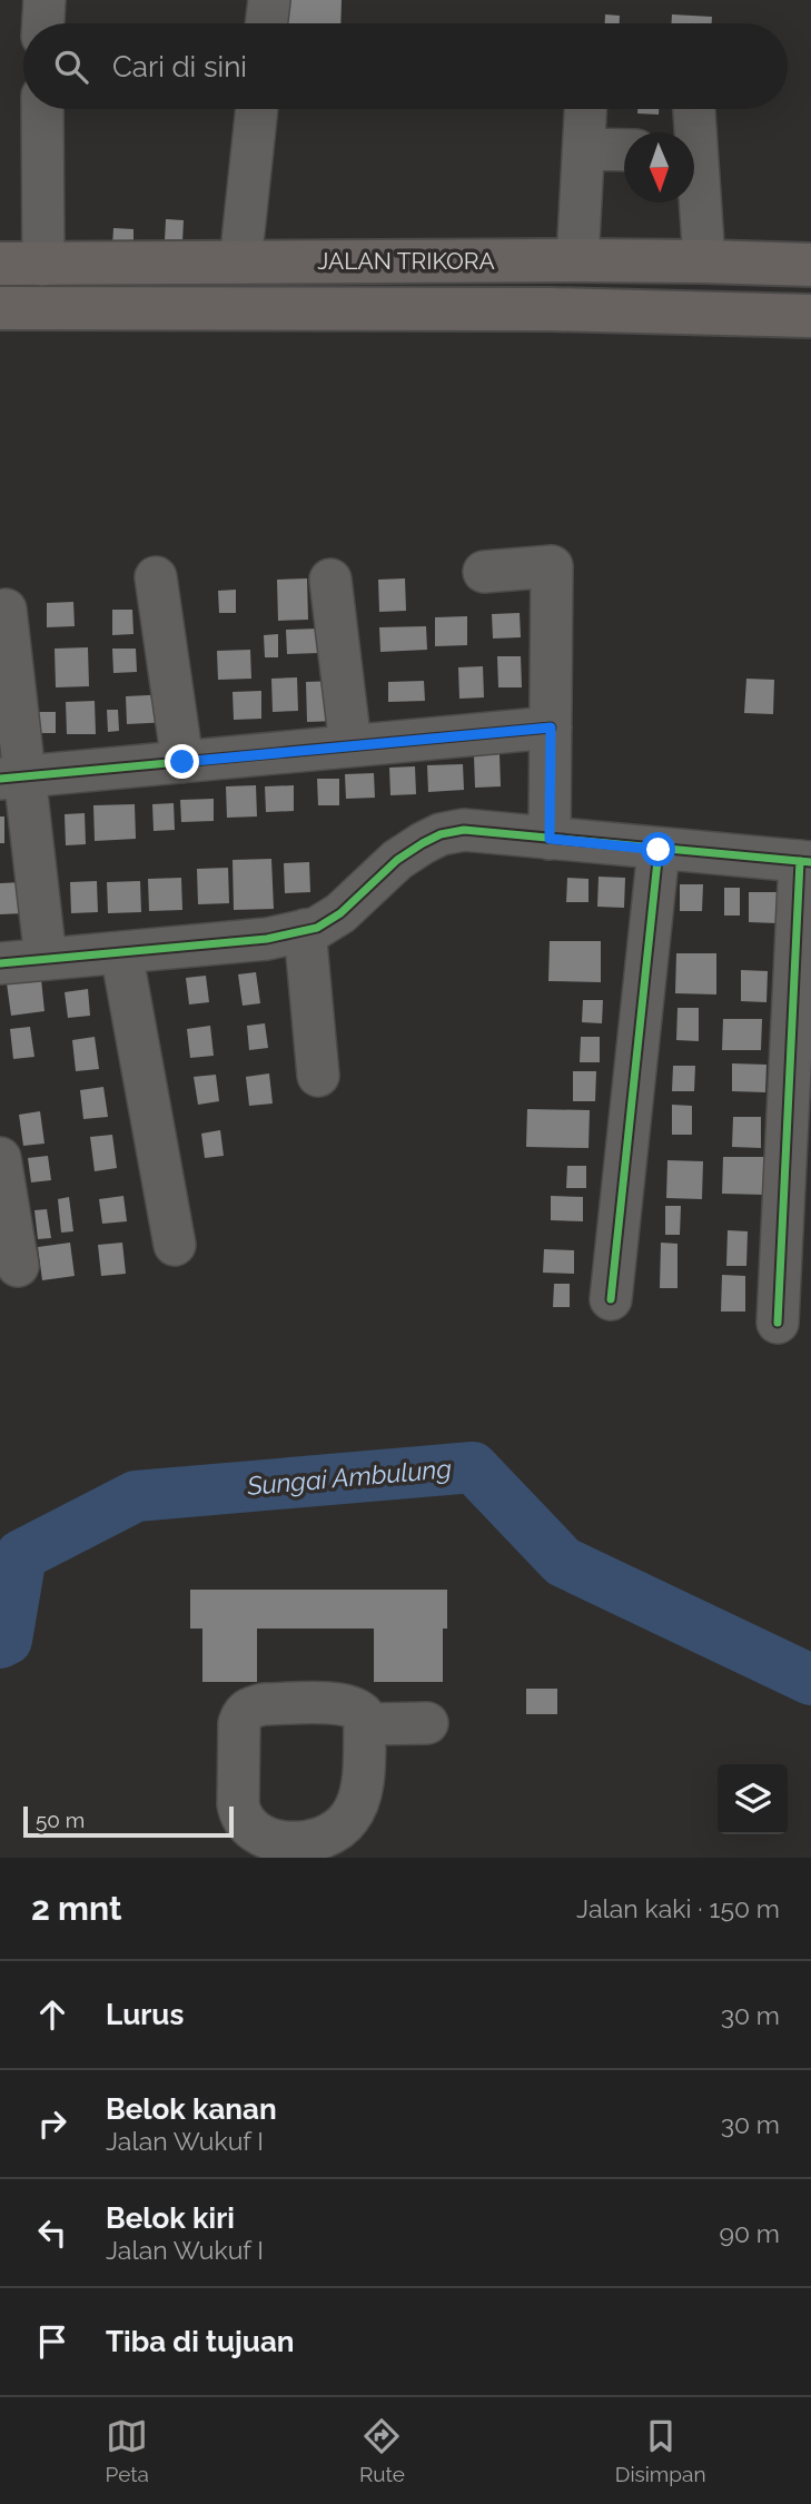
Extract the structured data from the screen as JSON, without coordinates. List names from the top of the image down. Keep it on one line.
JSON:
{"streets":{"main road":["JALAN TRIKORA"]},"water":["Sungai Ambulung"],"scale_bar":"50 m","north":"bottom","page":{"search":"Cari di sini","scale":"50 m","heading":["2 mnt","Jalan kaki · 150 m"],"list":[["Lurus","30 m"],["Belok kanan","Jalan Wukuf I","30 m"],["Belok kiri","Jalan Wukuf I","90 m"],"Tiba di tujuan"],"nav":["Peta","Rute","Disimpan"]}}
